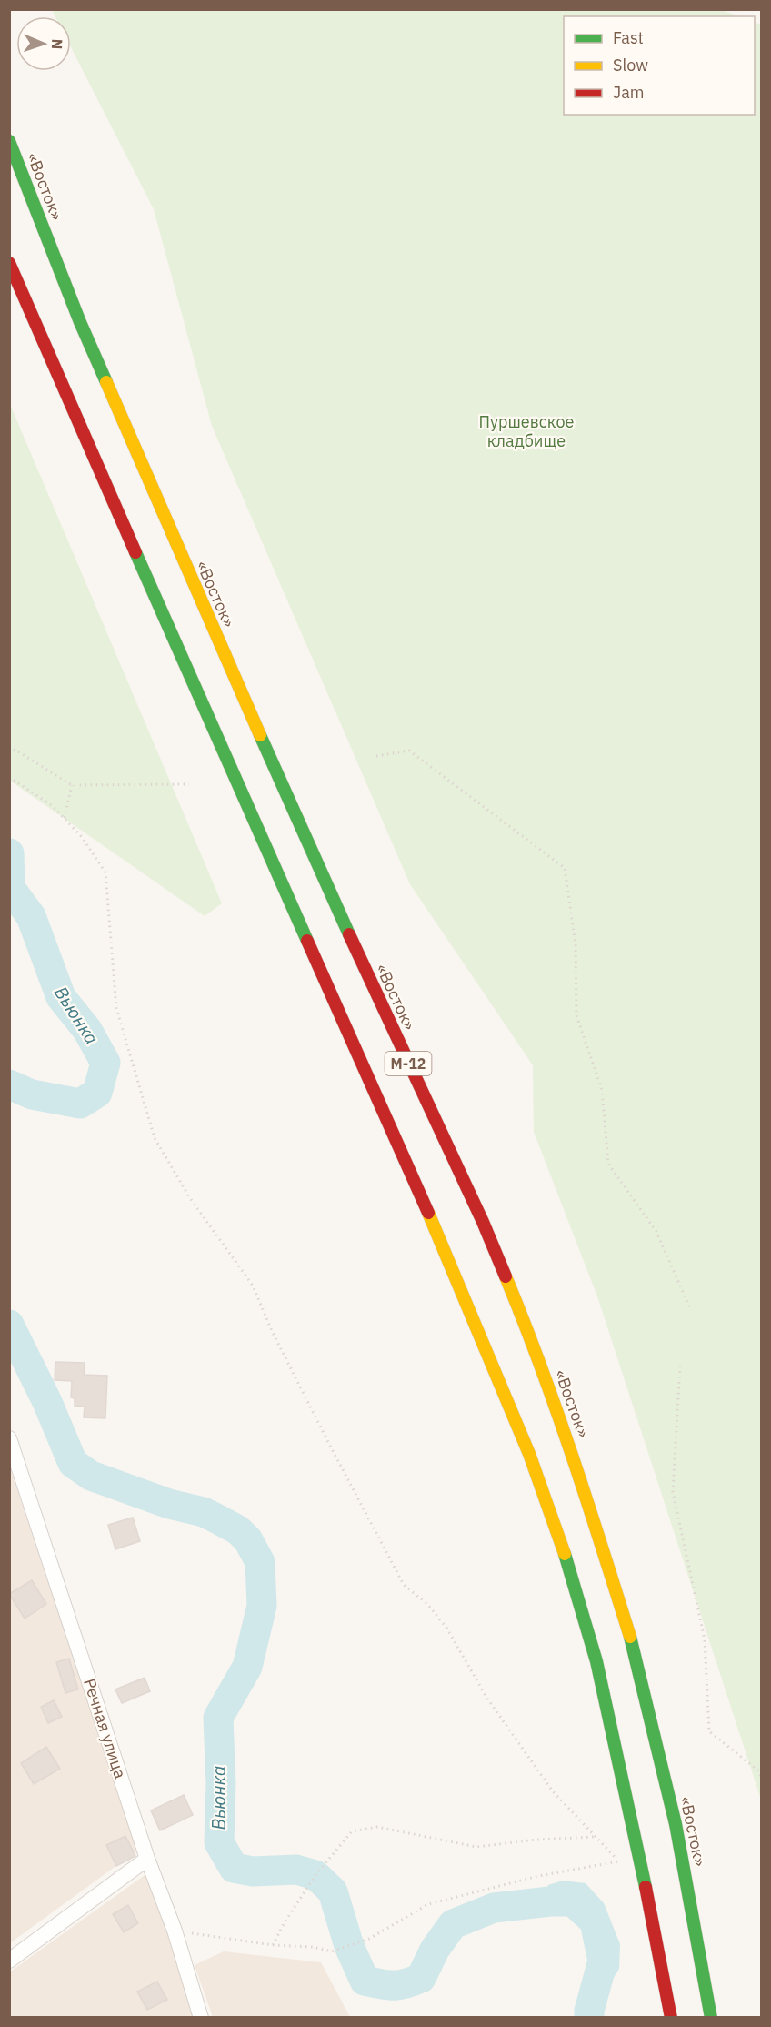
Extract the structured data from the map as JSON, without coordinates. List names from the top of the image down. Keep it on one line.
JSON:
{"streets":{"highway":["«Восток»","М-12"],"street":["Речная улица"]},"water":["Вьюнка"],"parks":["Пуршевское кладбище"],"legend":["Fast","Slow","Jam"],"north":"right"}
